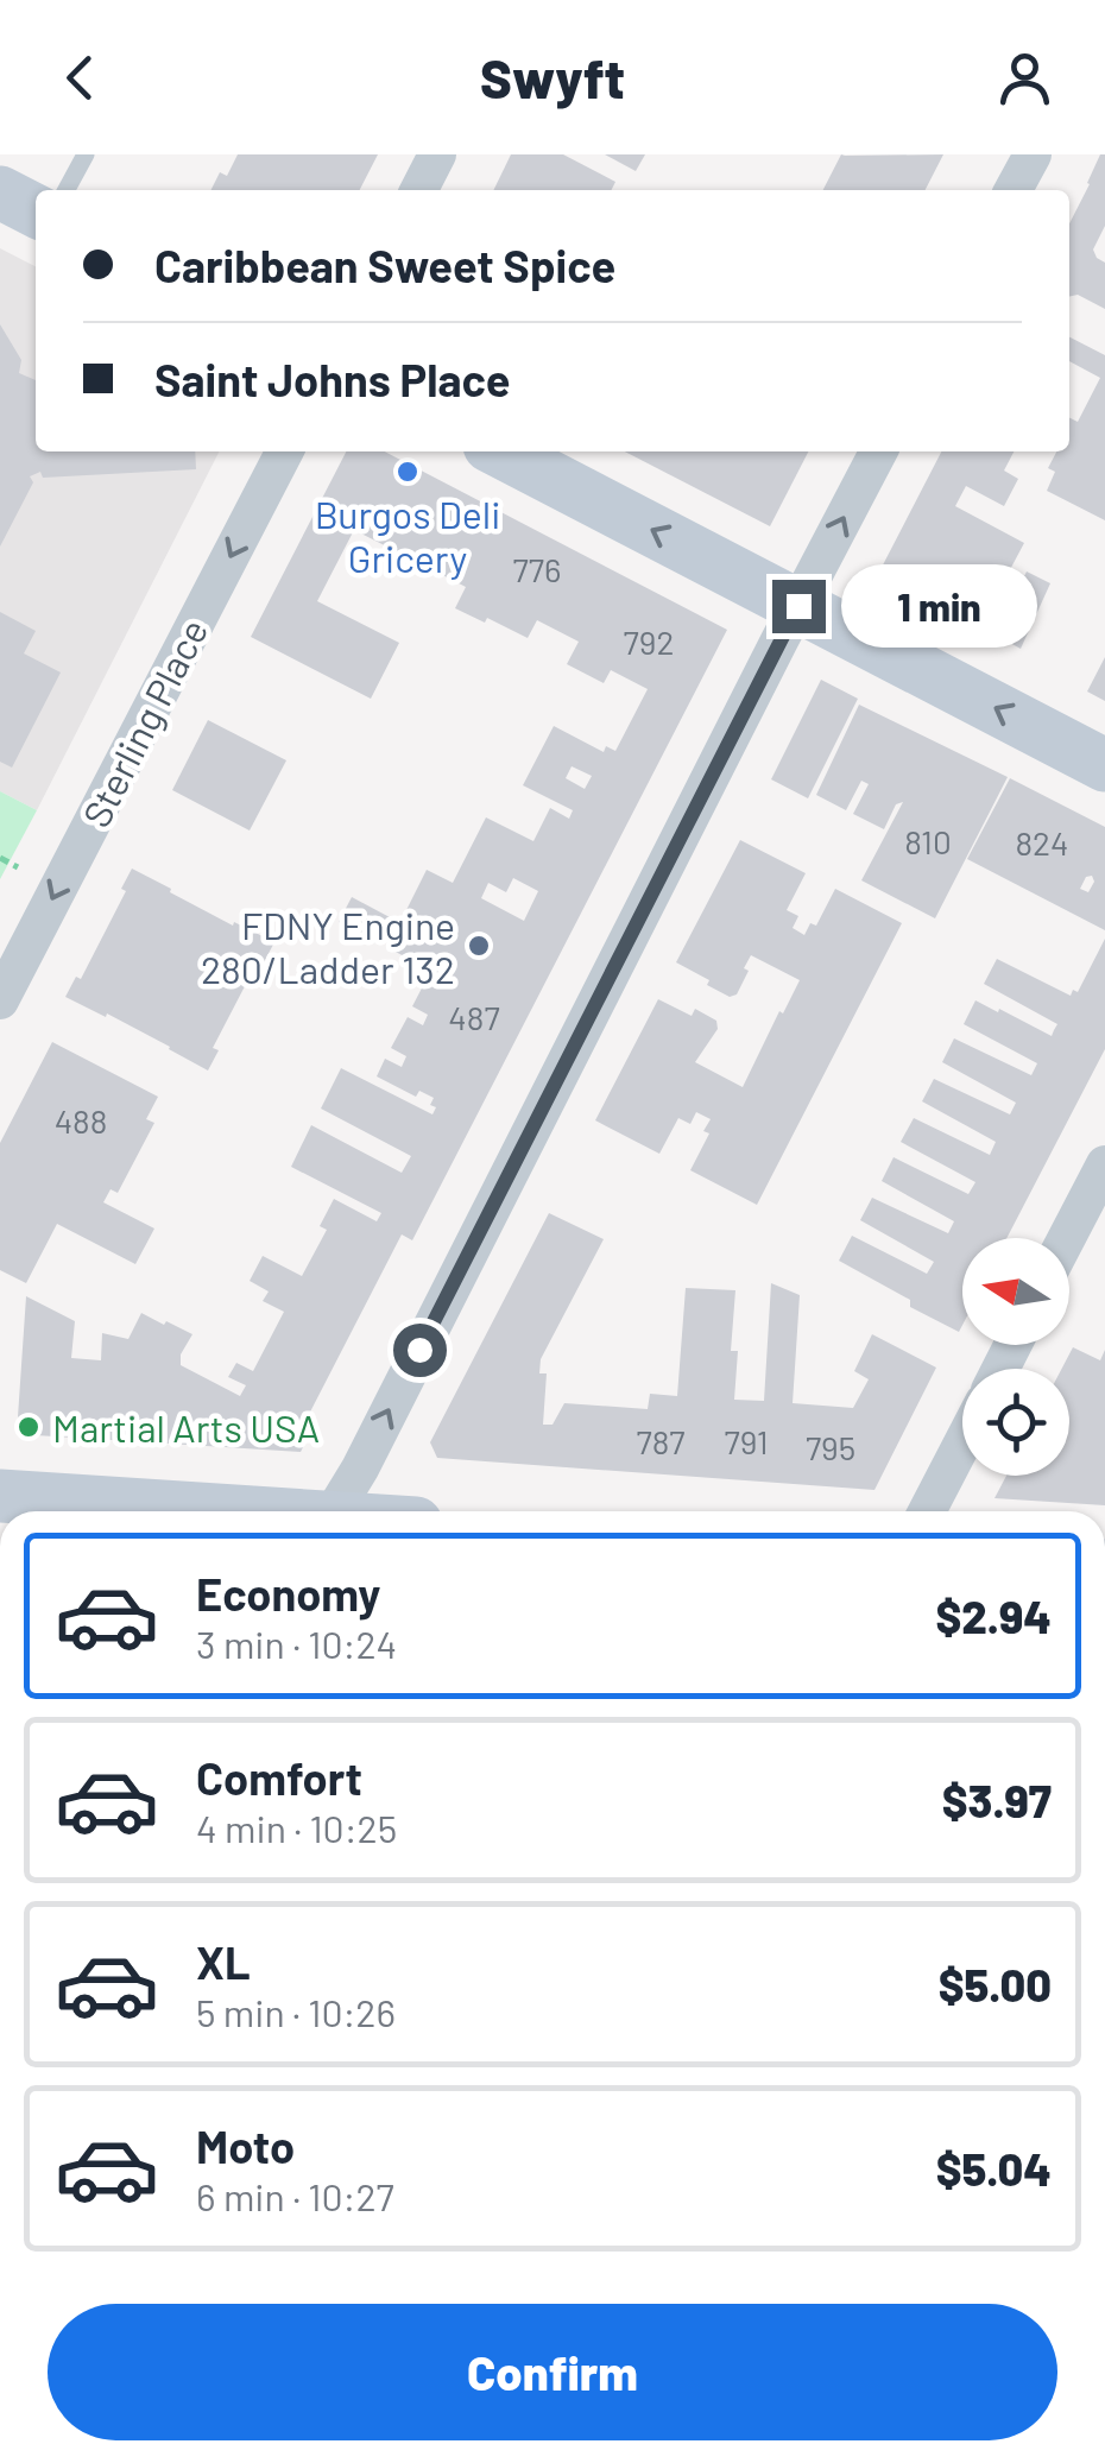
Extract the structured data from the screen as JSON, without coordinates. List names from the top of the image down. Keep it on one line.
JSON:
{"streets":{"street":["Sterling Place"]},"one_way":["Sterling Place"],"places":["Burgos Deli Gricery","FDNY Engine 280/Ladder 132","Martial Arts USA"],"house_numbers":["776","792","810","824","487","488","787","791","795"],"north":"left","page":{"header":"Swyft","banner":["Caribbean Sweet Spice","Saint Johns Place"],"bubble":"1 min","list":[{"name":"Economy","note":"3 min · 10:24","value":"$2.94"},{"name":"Comfort","note":"4 min · 10:25","value":"$3.97"},{"name":"XL","note":"5 min · 10:26","value":"$5.00"},{"name":"Moto","note":"6 min · 10:27","value":"$5.04"}],"buttons":"Confirm"}}
